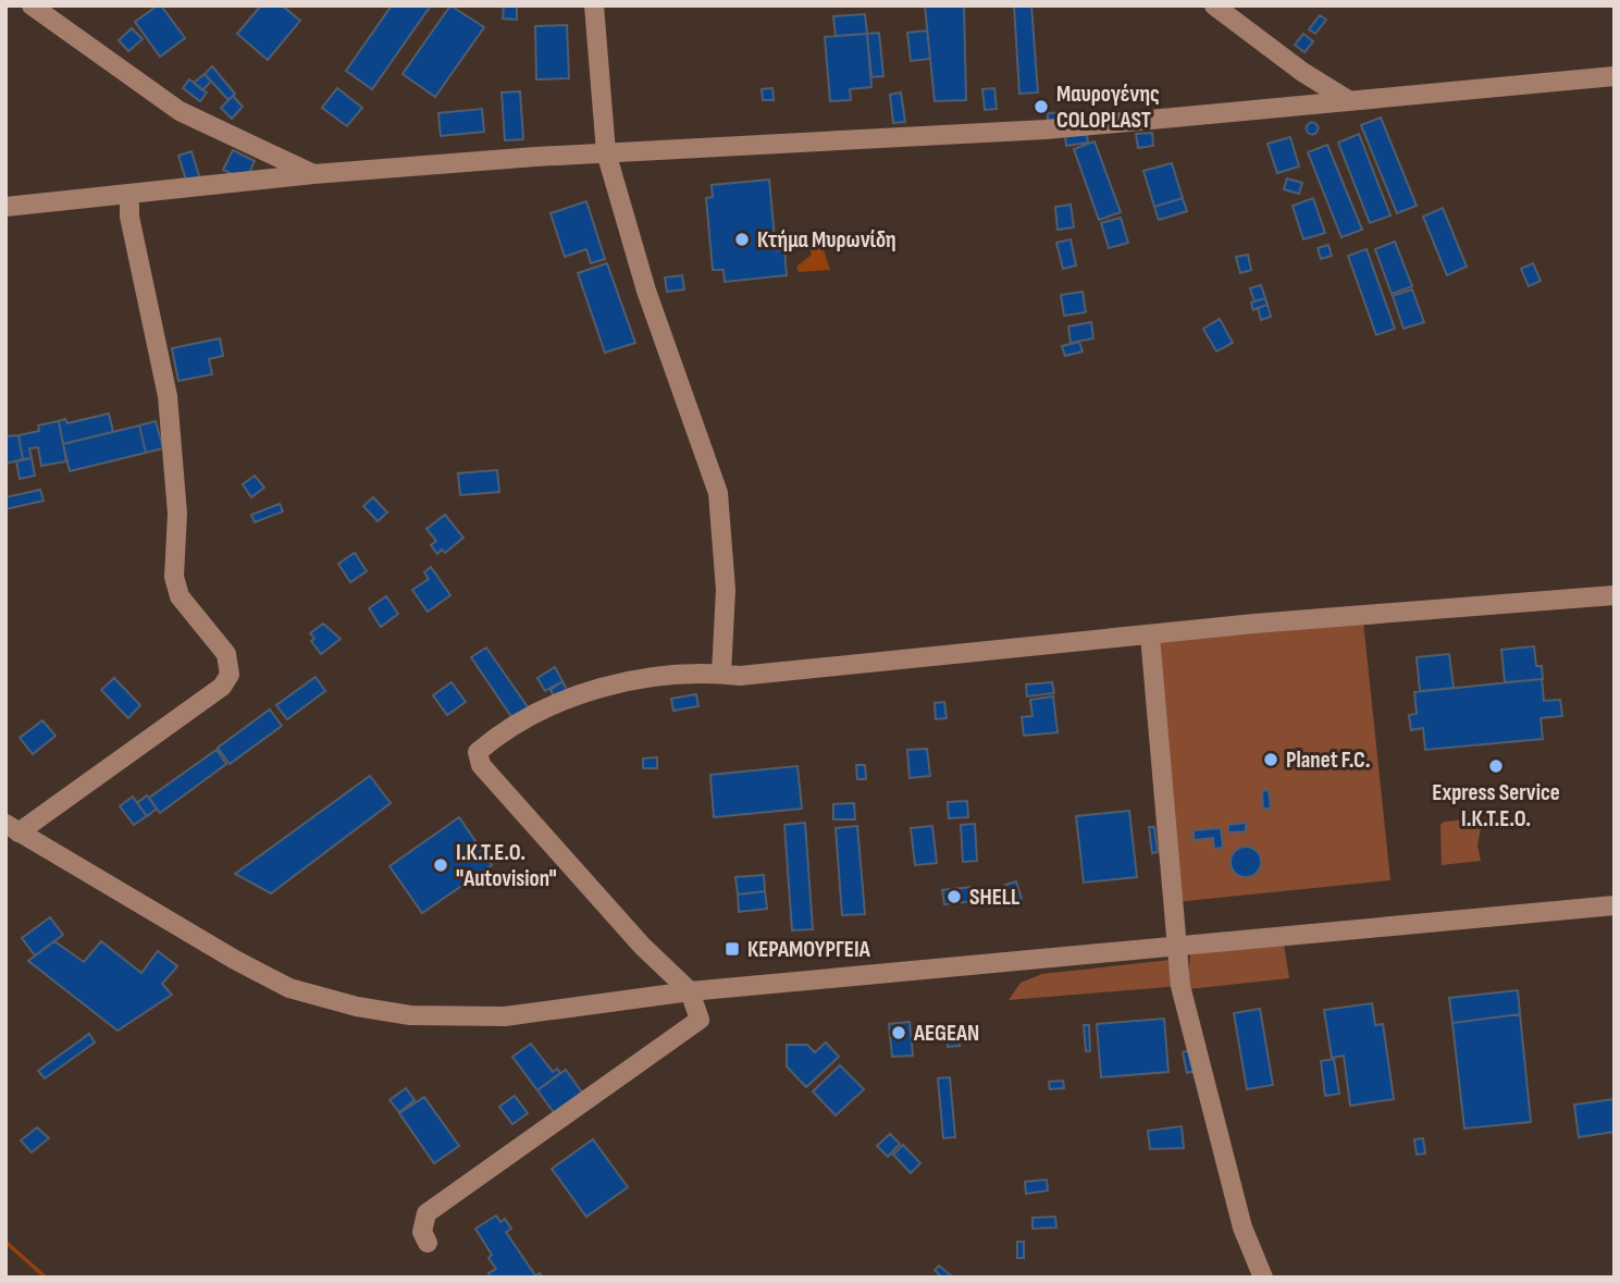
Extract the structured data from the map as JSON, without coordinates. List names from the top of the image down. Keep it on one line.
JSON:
{"places":{"other":["Μαυρογένης COLOPLAST","Κτήμα Μυρωνίδη","Planet F.C.","Express Service Ι.Κ.Τ.Ε.Ο.","I.Κ.Τ.Ε.Ο. \"Autovision\"","SHELL","AEGEAN"],"transit":["ΚΕΡΑΜΟΥΡΓΕΙΑ"]}}
